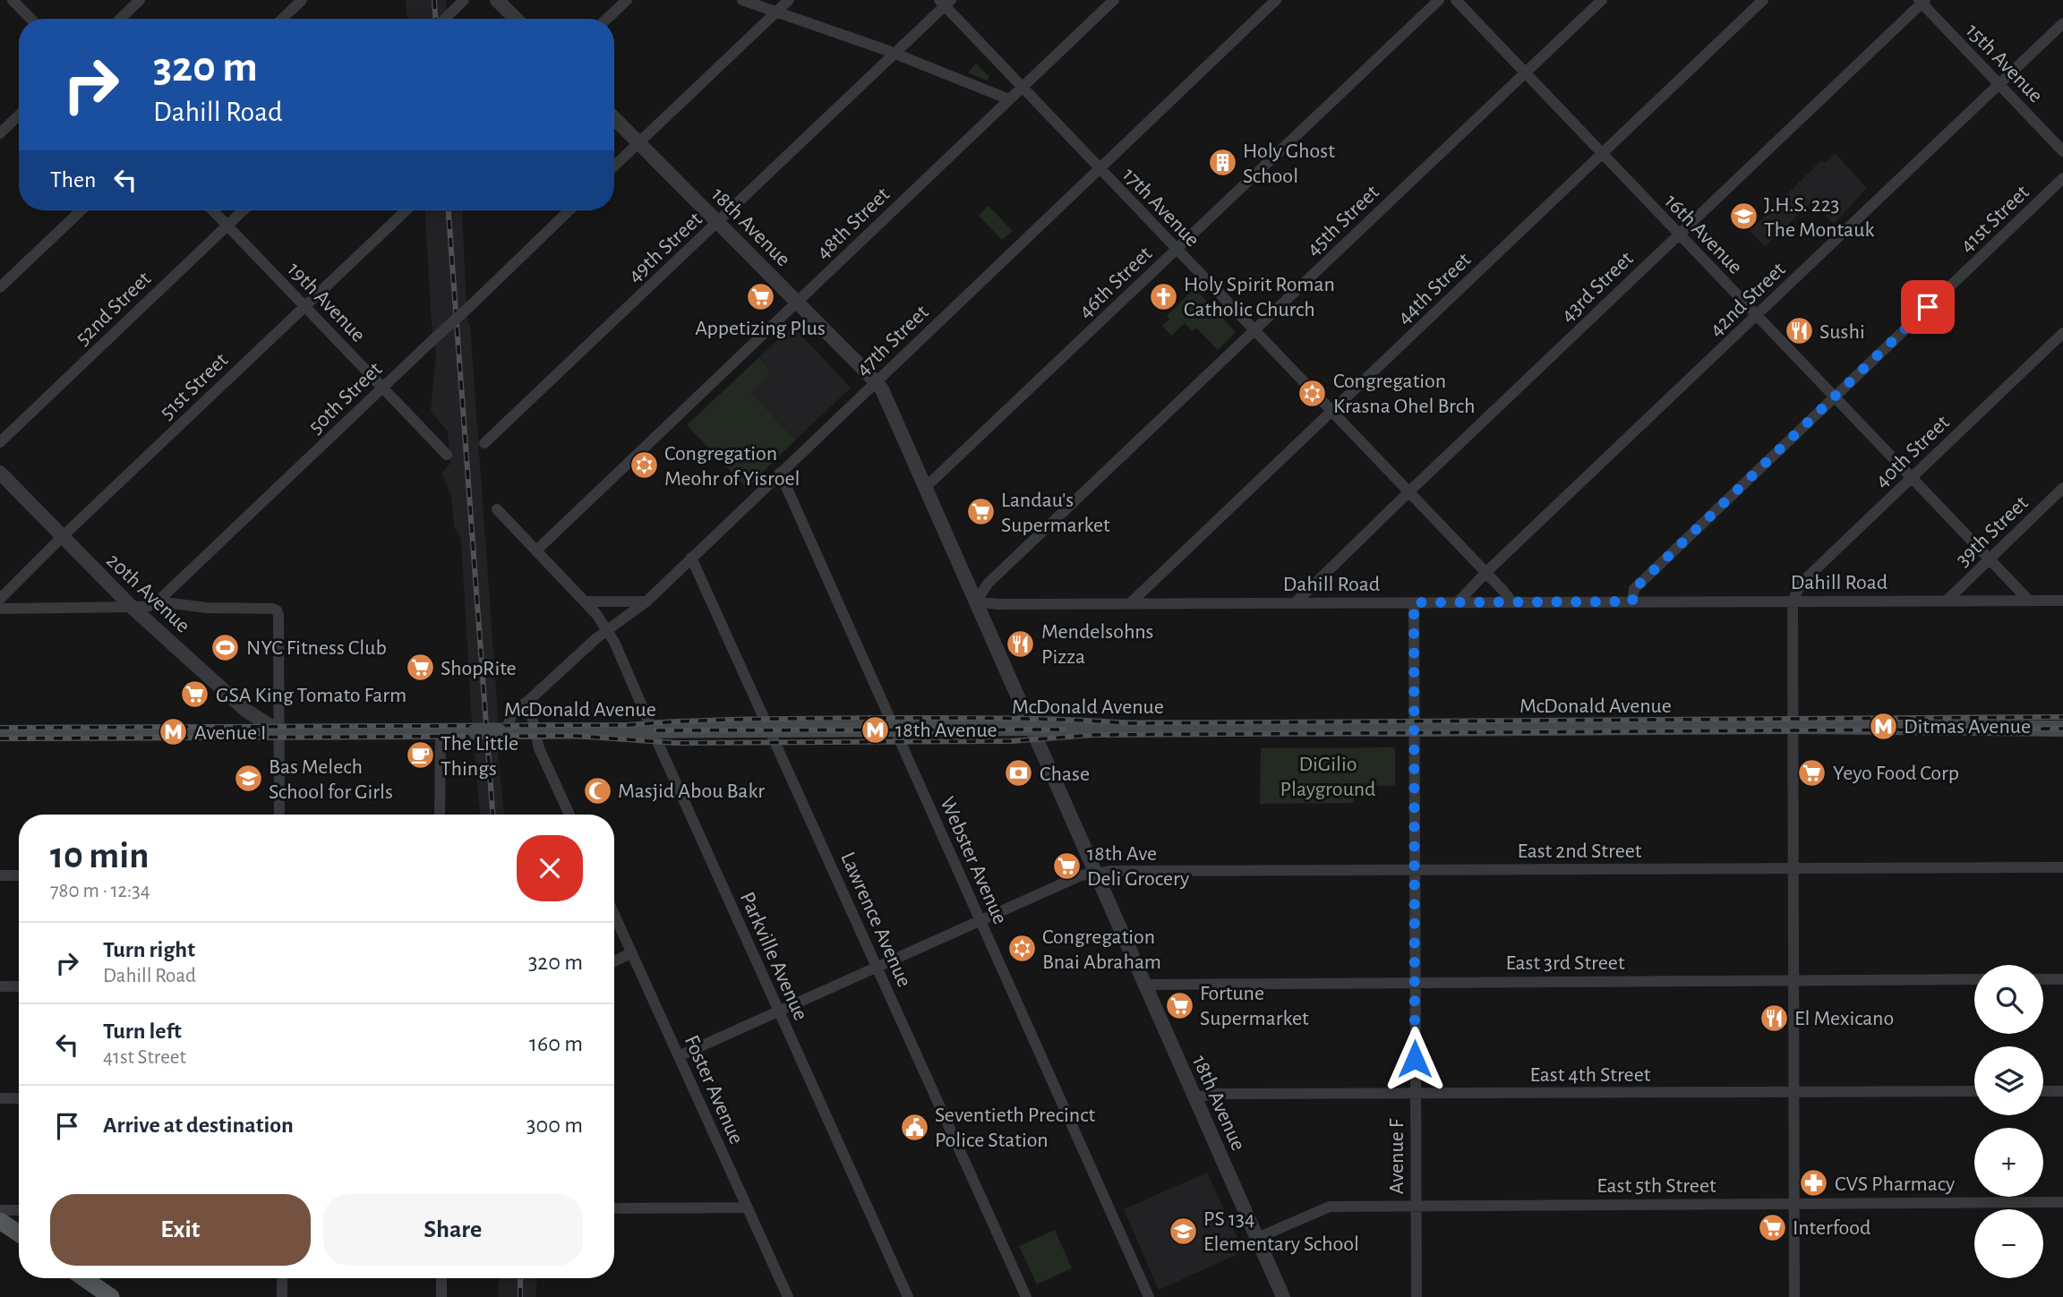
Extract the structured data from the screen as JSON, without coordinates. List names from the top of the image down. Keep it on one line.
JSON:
{"streets":{"main road":["McDonald Avenue"],"street":["15th Avenue","17th Avenue","41st Street","45th Street","48th Street","18th Avenue","16th Avenue","49th Street","46th Street","43rd Street","44th Street","42nd Street","19th Avenue","52nd Street","47th Street","51st Street","50th Street","40th Street","39th Street","Dahill Road","20th Avenue","East 2nd Street","Webster Avenue","Lawrence Avenue","Parkville Avenue","East 3rd Street","East 4th Street","Foster Avenue","Avenue F","East 5th Street"]},"crossings":[["15th Avenue","43rd Street"],["15th Avenue","42nd Street"],["17th Avenue","45th Street"],["17th Avenue","48th Street"],["17th Avenue","49th Street"],["17th Avenue","46th Street"],["17th Avenue","43rd Street"],["17th Avenue","44th Street"],["17th Avenue","42nd Street"],["17th Avenue","47th Street"],["17th Avenue","Dahill Road"],["41st Street","16th Avenue"],["41st Street","Dahill Road"],["45th Street","18th Avenue"],["45th Street","16th Avenue"],["45th Street","Dahill Road"],["48th Street","18th Avenue"],["18th Avenue","49th Street"],["18th Avenue","46th Street"],["18th Avenue","47th Street"],["18th Avenue","Dahill Road"],["18th Avenue","McDonald Avenue"],["18th Avenue","East 2nd Street"],["18th Avenue","East 3rd Street"],["18th Avenue","East 4th Street"],["18th Avenue","East 5th Street"],["16th Avenue","43rd Street"],["16th Avenue","44th Street"],["16th Avenue","42nd Street"],["16th Avenue","40th Street"],["16th Avenue","39th Street"],["16th Avenue","Dahill Road"],["43rd Street","Dahill Road"],["44th Street","Dahill Road"],["42nd Street","Dahill Road"],["19th Avenue","52nd Street"],["19th Avenue","51st Street"],["19th Avenue","50th Street"],["47th Street","McDonald Avenue"],["47th Street","Webster Avenue"],["47th Street","Lawrence Avenue"],["47th Street","Parkville Avenue"],["51st Street","20th Avenue"],["40th Street","Dahill Road"],["39th Street","Dahill Road"],["Dahill Road","Avenue F"],["20th Avenue","McDonald Avenue"],["McDonald Avenue","Webster Avenue"],["McDonald Avenue","Lawrence Avenue"],["McDonald Avenue","Parkville Avenue"],["McDonald Avenue","Avenue F"],["East 2nd Street","Webster Avenue"],["East 2nd Street","Lawrence Avenue"],["East 2nd Street","Parkville Avenue"],["East 2nd Street","Foster Avenue"],["East 2nd Street","Avenue F"],["East 3rd Street","Avenue F"],["East 4th Street","Avenue F"],["Avenue F","East 5th Street"]],"parks":["DiGilio Playground"],"places":{"building":["Holy Ghost School"],"school or university":["J.H.S. 223 The Montauk","Bas Melech School for Girls","PS 134 Elementary School"],"church":["Holy Spirit Roman Catholic Church"],"supermarket":["Appetizing Plus","Landau's Supermarket","ShopRite","GSA King Tomato Farm","Yeyo Food Corp","18th Ave Deli Grocery","Fortune Supermarket","Interfood"],"restaurant":["Sushi","Mendelsohns Pizza","El Mexicano"],"synagogue":["Congregation Krasna Ohel Brch","Congregation Meohr of Yisroel","Congregation Bnai Abraham"],"sports":["NYC Fitness Club"],"metro station":["Ditmas Avenue","18th Avenue","Avenue I"],"cafe":["The Little Things"],"bank":["Chase"],"mosque":["Masjid Abou Bakr"],"public building":["Seventieth Precinct Police Station"],"pharmacy":["CVS Pharmacy"]},"page":{"turn":["320 m","Dahill Road"],"then":"Then","heading":["10 min","780 m · 12:34"],"list":[{"name":"Turn right","note":"Dahill Road","value":"320 m"},{"name":"Turn left","note":"41st Street","value":"160 m"},{"name":"Arrive at destination","value":"300 m"}],"map_buttons":["+","−"],"buttons":["Exit","Share"]}}
